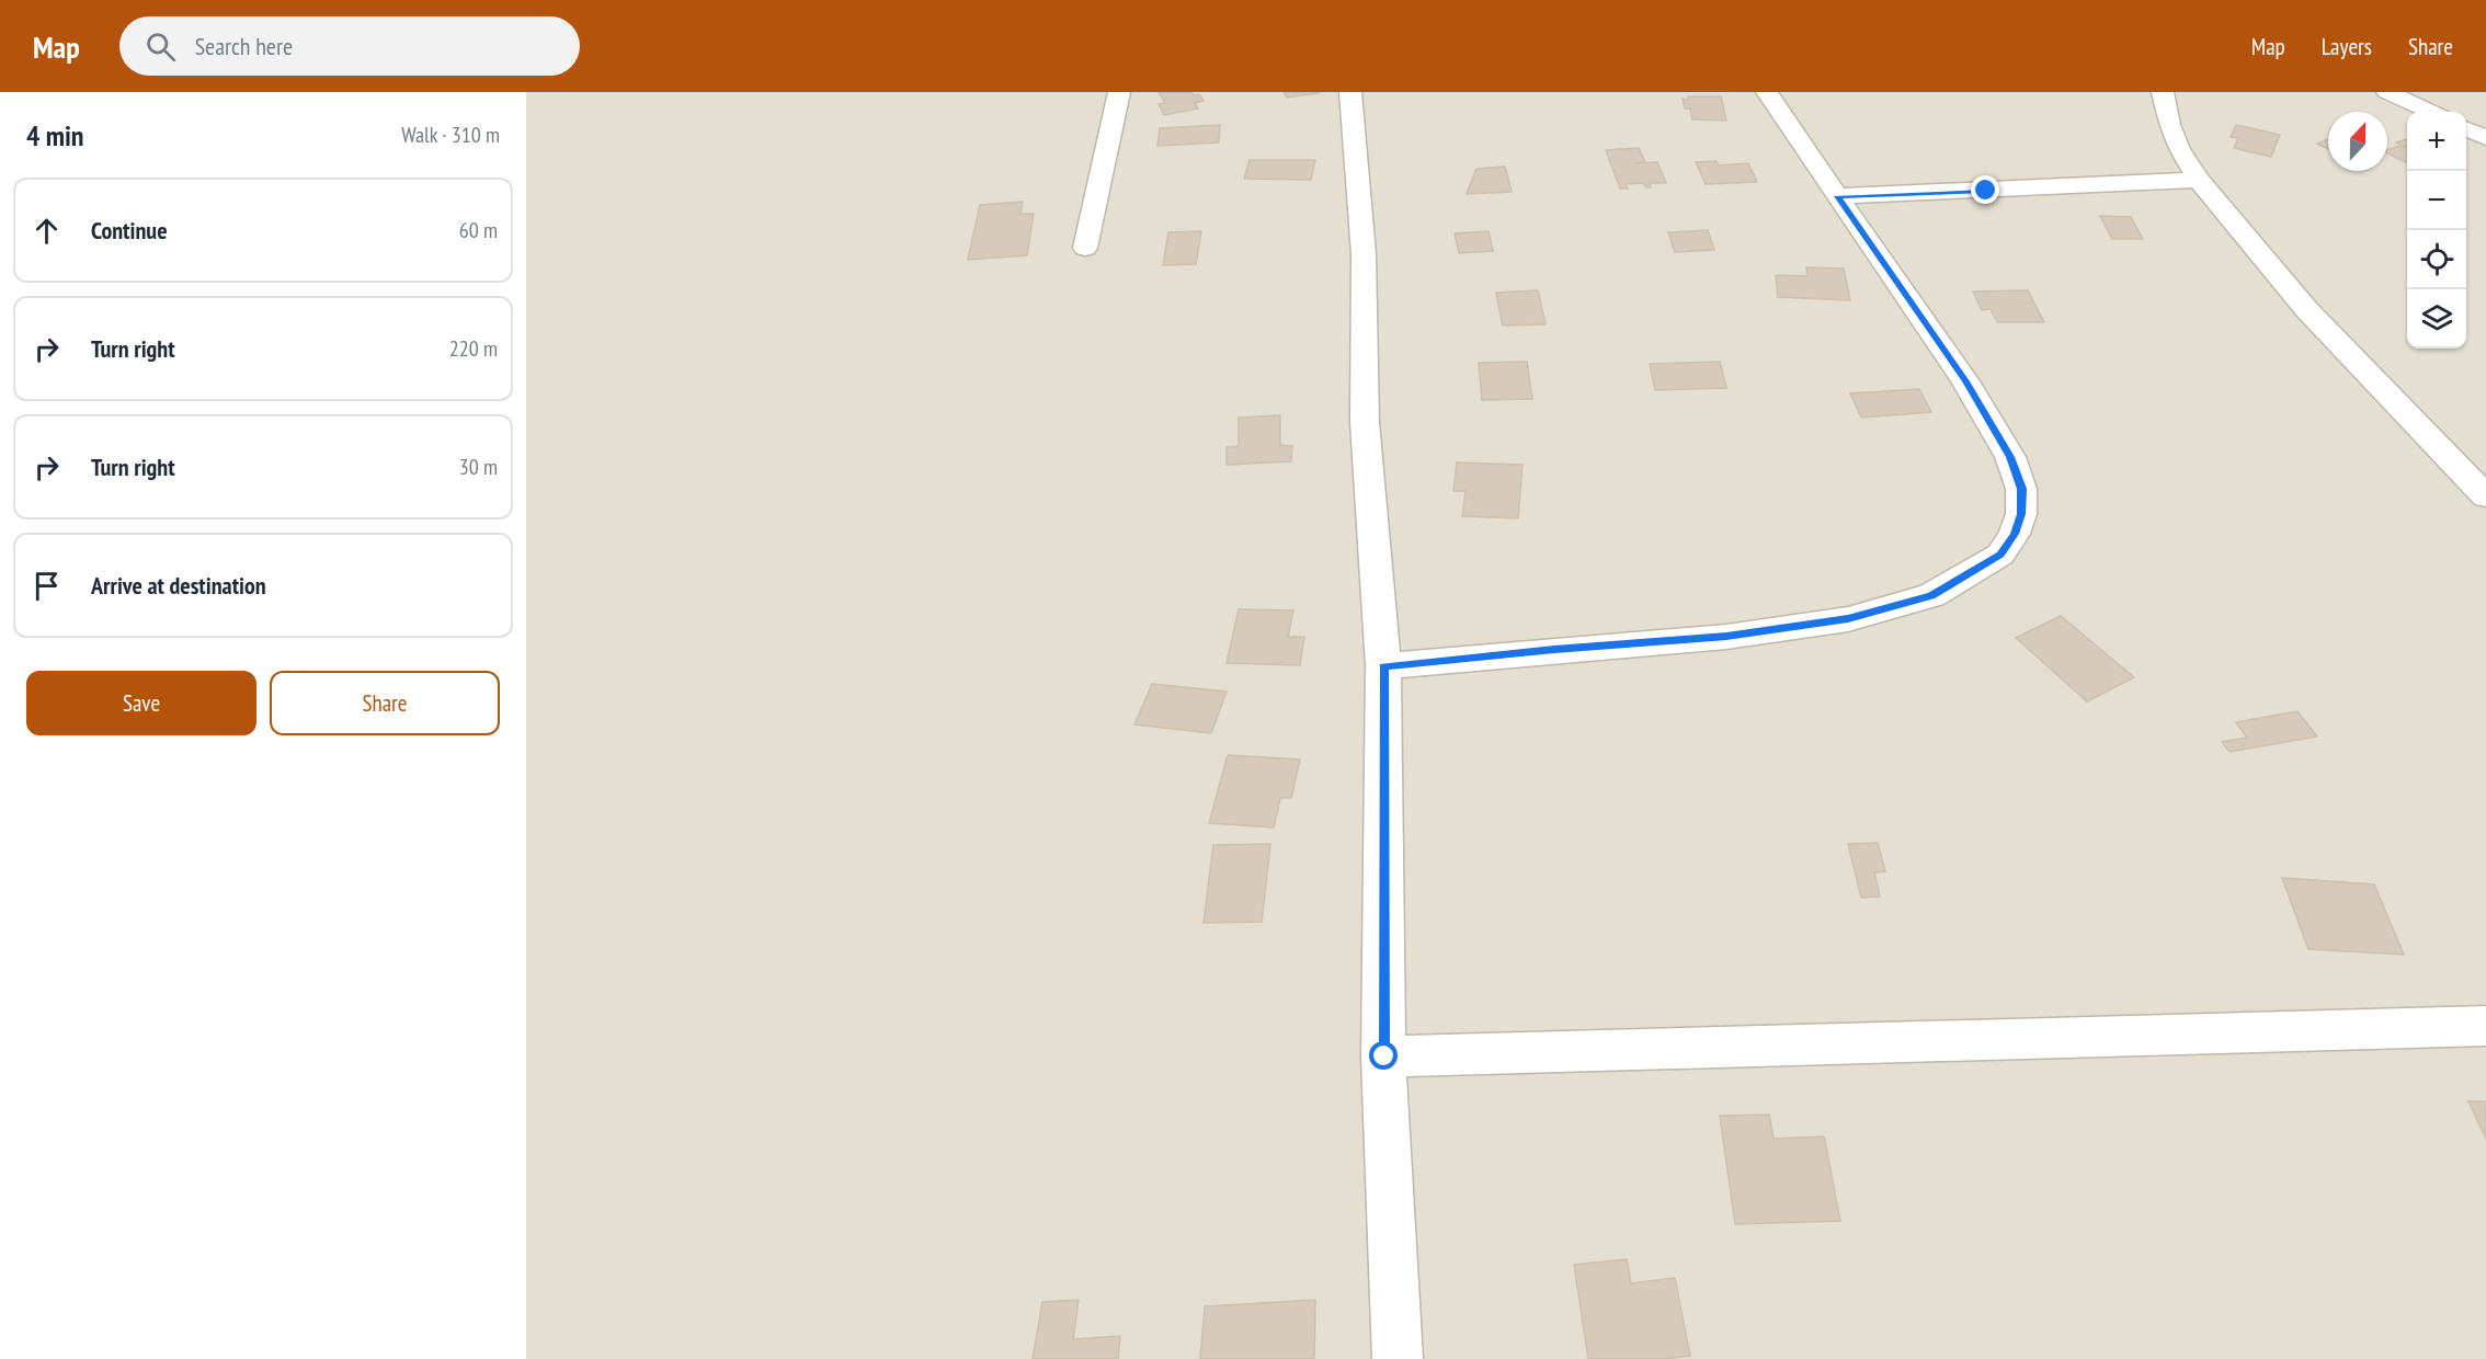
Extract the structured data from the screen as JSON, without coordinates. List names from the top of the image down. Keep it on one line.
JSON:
{"north":"top","page":{"header":"Map","search":"Search here","nav":["Map","Layers","Share"],"heading":["4 min","Walk · 310 m"],"map_buttons":["+","−"],"list":[["Continue","60 m"],["Turn right","220 m"],["Turn right","30 m"],"Arrive at destination"],"buttons":["Save","Share"]}}
